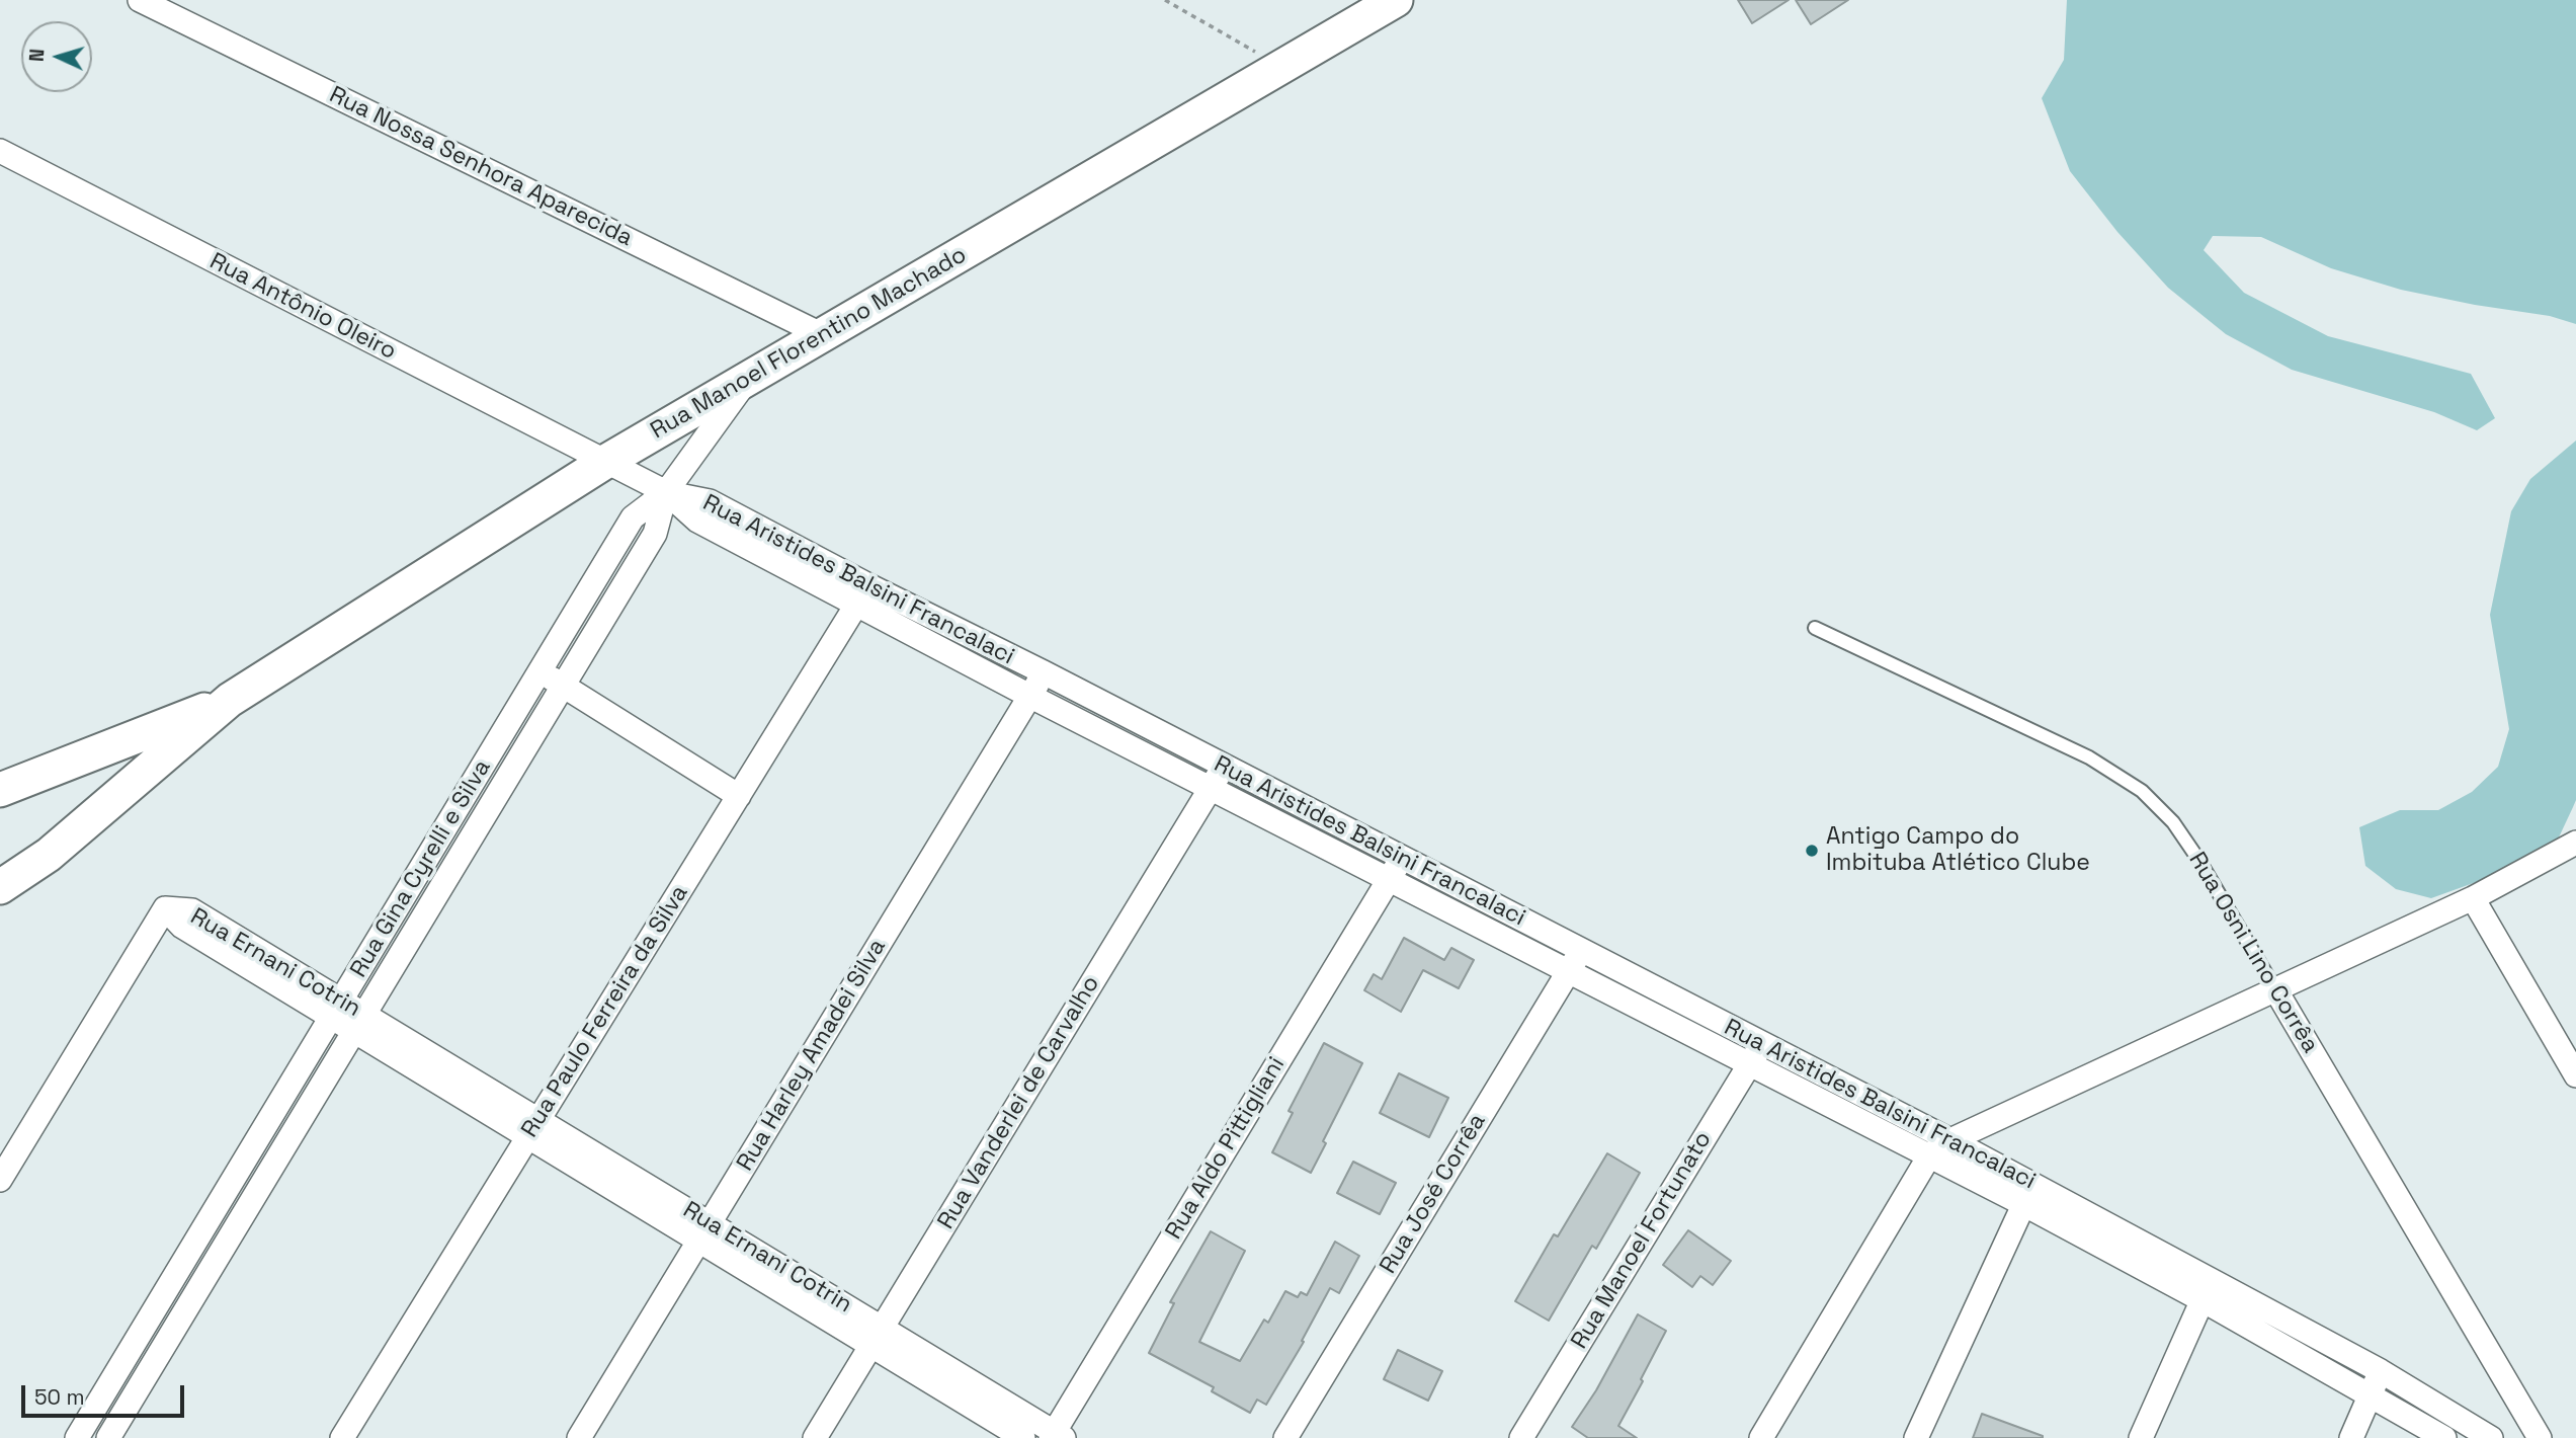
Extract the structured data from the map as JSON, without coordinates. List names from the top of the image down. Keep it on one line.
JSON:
{"streets":{"main road":["Rua Manoel Florentino Machado"],"street":["Rua Nossa Senhora Aparecida","Rua Antônio Oleiro","Rua Aristides Balsini Francalaci","Rua Gina Cyrelli e Silva","Rua Osni Lino Corrêa","Rua Ernani Cotrin","Rua Paulo Ferreira da Silva","Rua Harley Amadei Silva","Rua Vanderlei de Carvalho","Rua Aldo Pittigliani","Rua José Corrêa","Rua Manoel Fortunato"]},"crossings":[["Rua Nossa Senhora Aparecida","Rua Manoel Florentino Machado"],["Rua Antônio Oleiro","Rua Manoel Florentino Machado"],["Rua Antônio Oleiro","Rua Aristides Balsini Francalaci"],["Rua Antônio Oleiro","Rua Gina Cyrelli e Silva"],["Rua Manoel Florentino Machado","Rua Gina Cyrelli e Silva"],["Rua Aristides Balsini Francalaci","Rua Gina Cyrelli e Silva"],["Rua Aristides Balsini Francalaci","Rua Paulo Ferreira da Silva"],["Rua Aristides Balsini Francalaci","Rua Harley Amadei Silva"],["Rua Aristides Balsini Francalaci","Rua Vanderlei de Carvalho"],["Rua Aristides Balsini Francalaci","Rua Aldo Pittigliani"],["Rua Aristides Balsini Francalaci","Rua José Corrêa"],["Rua Aristides Balsini Francalaci","Rua Manoel Fortunato"],["Rua Gina Cyrelli e Silva","Rua Ernani Cotrin"],["Rua Ernani Cotrin","Rua Paulo Ferreira da Silva"],["Rua Ernani Cotrin","Rua Harley Amadei Silva"],["Rua Ernani Cotrin","Rua Vanderlei de Carvalho"],["Rua Ernani Cotrin","Rua Aldo Pittigliani"]],"places":["Antigo Campo do Imbituba Atlético Clube"],"scale_bar":"50 m","north":"left"}
